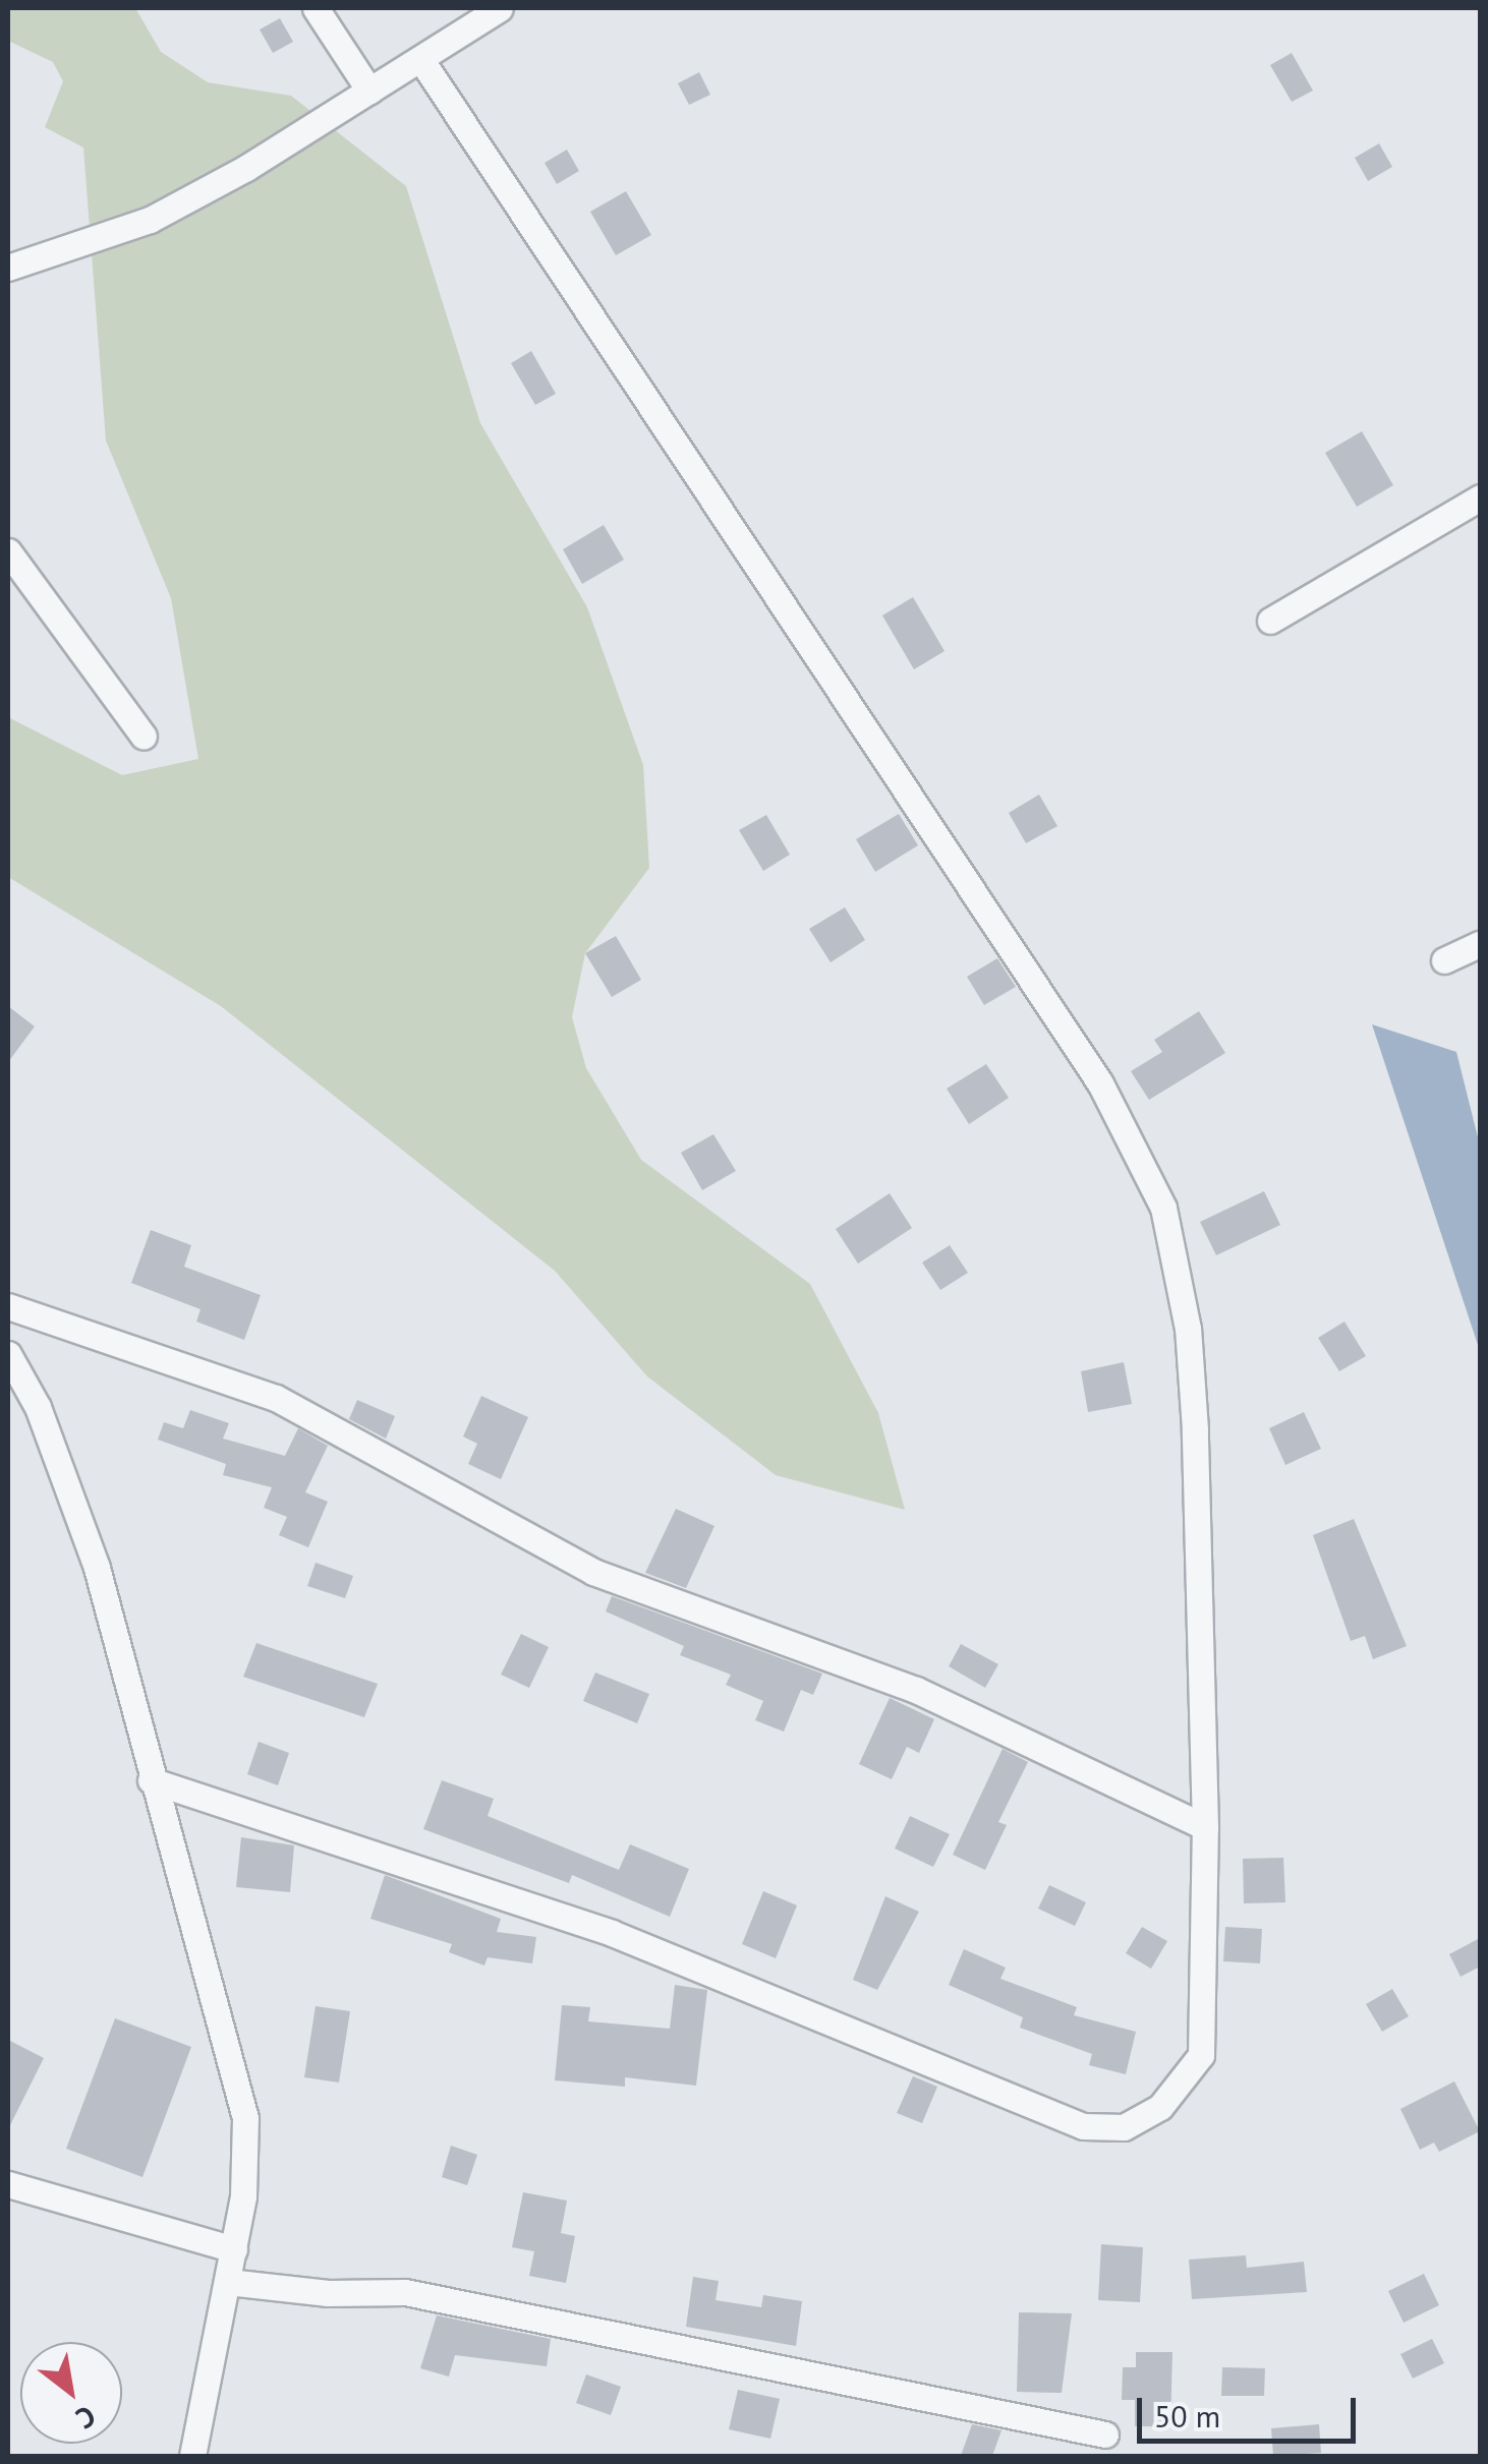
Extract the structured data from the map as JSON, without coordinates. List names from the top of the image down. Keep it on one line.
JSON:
{"scale_bar":"50 m","north":"bottom right"}
